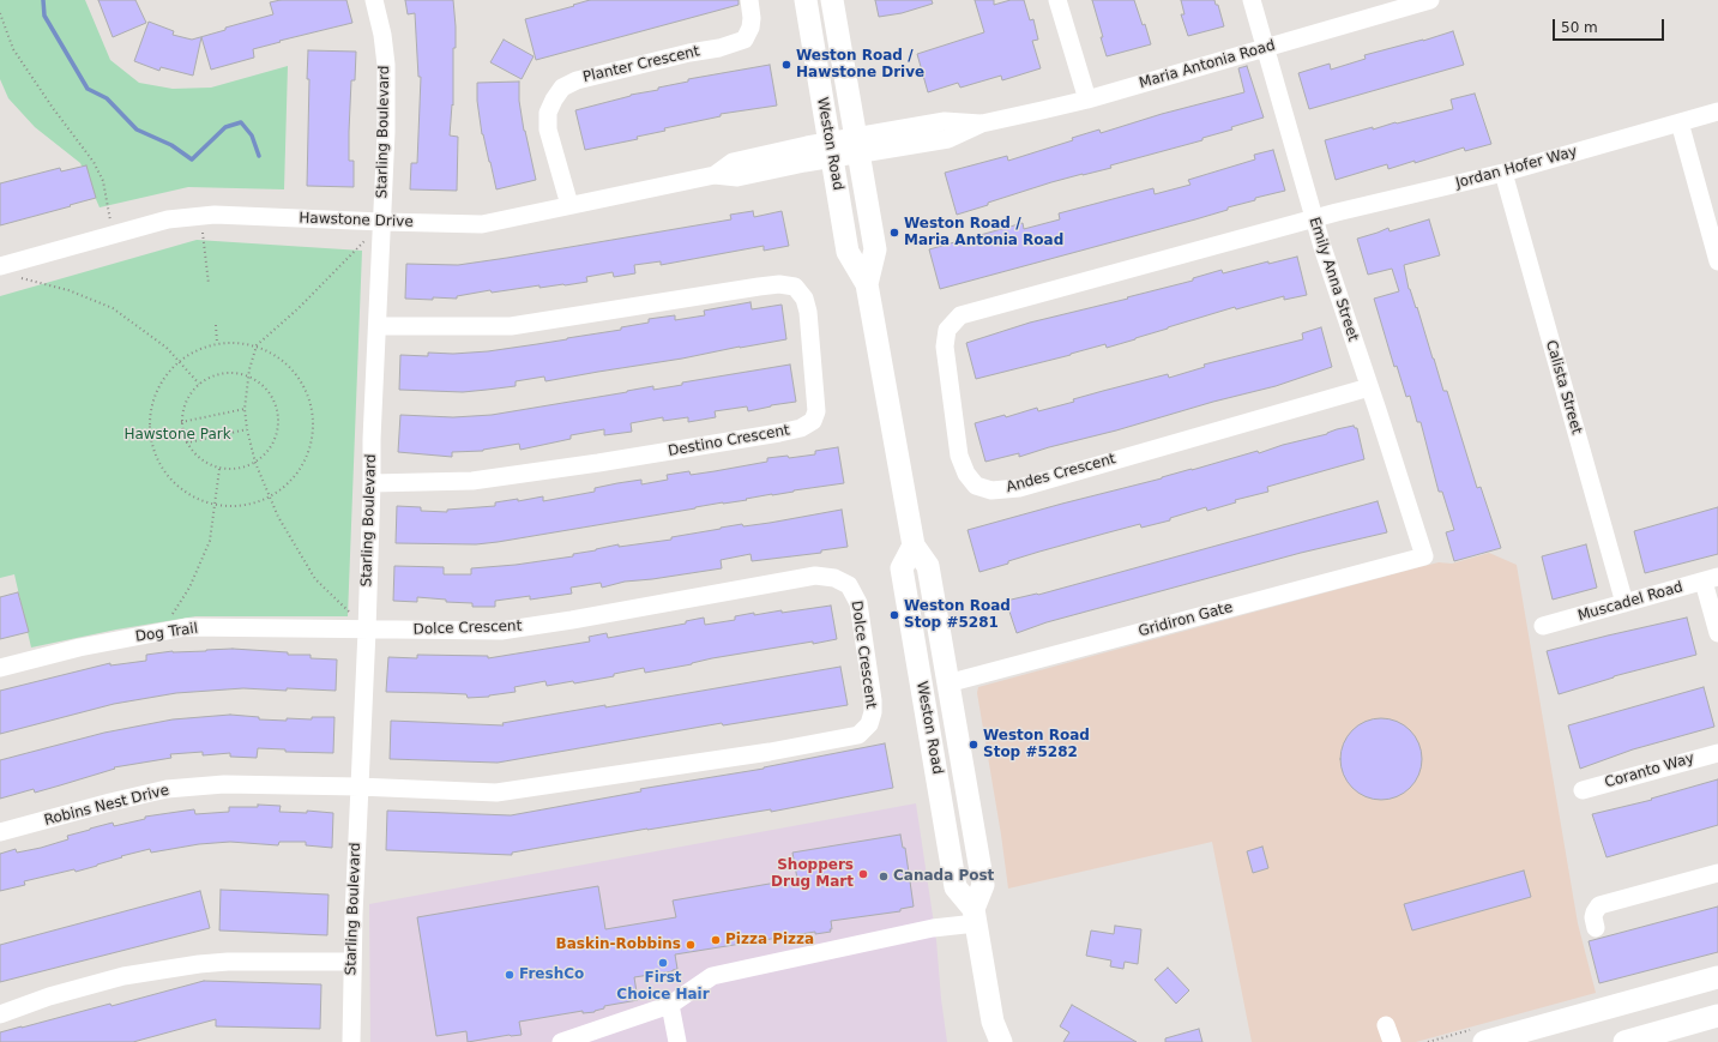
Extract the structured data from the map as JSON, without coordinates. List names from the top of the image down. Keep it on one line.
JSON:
{"streets":{"main road":["Weston Road"],"street":["Planter Crescent","Maria Antonia Road","Starling Boulevard","Jordan Hofer Way","Hawstone Drive","Emily Anna Street","Calista Street","Destino Crescent","Andes Crescent","Muscadel Road","Gridiron Gate","Dolce Crescent","Dog Trail","Coranto Way","Robins Nest Drive"]},"crossings":[["Planter Crescent","Hawstone Drive"],["Maria Antonia Road","Weston Road"],["Maria Antonia Road","Hawstone Drive"],["Maria Antonia Road","Emily Anna Street"],["Starling Boulevard","Hawstone Drive"],["Starling Boulevard","Destino Crescent"],["Starling Boulevard","Dolce Crescent"],["Starling Boulevard","Dog Trail"],["Starling Boulevard","Robins Nest Drive"],["Weston Road","Hawstone Drive"],["Weston Road","Gridiron Gate"],["Jordan Hofer Way","Emily Anna Street"],["Jordan Hofer Way","Calista Street"],["Jordan Hofer Way","Andes Crescent"],["Emily Anna Street","Andes Crescent"],["Emily Anna Street","Gridiron Gate"],["Calista Street","Muscadel Road"],["Dolce Crescent","Dog Trail"],["Dolce Crescent","Robins Nest Drive"]],"parks":["Hawstone Park"],"places":["Weston Road / Hawstone Drive","Weston Road / Maria Antonia Road","Weston Road Stop #5281","Weston Road Stop #5282","Shoppers Drug Mart","Canada Post","Pizza Pizza","Baskin-Robbins","First Choice Hair","FreshCo"],"scale_bar":"50 m"}
